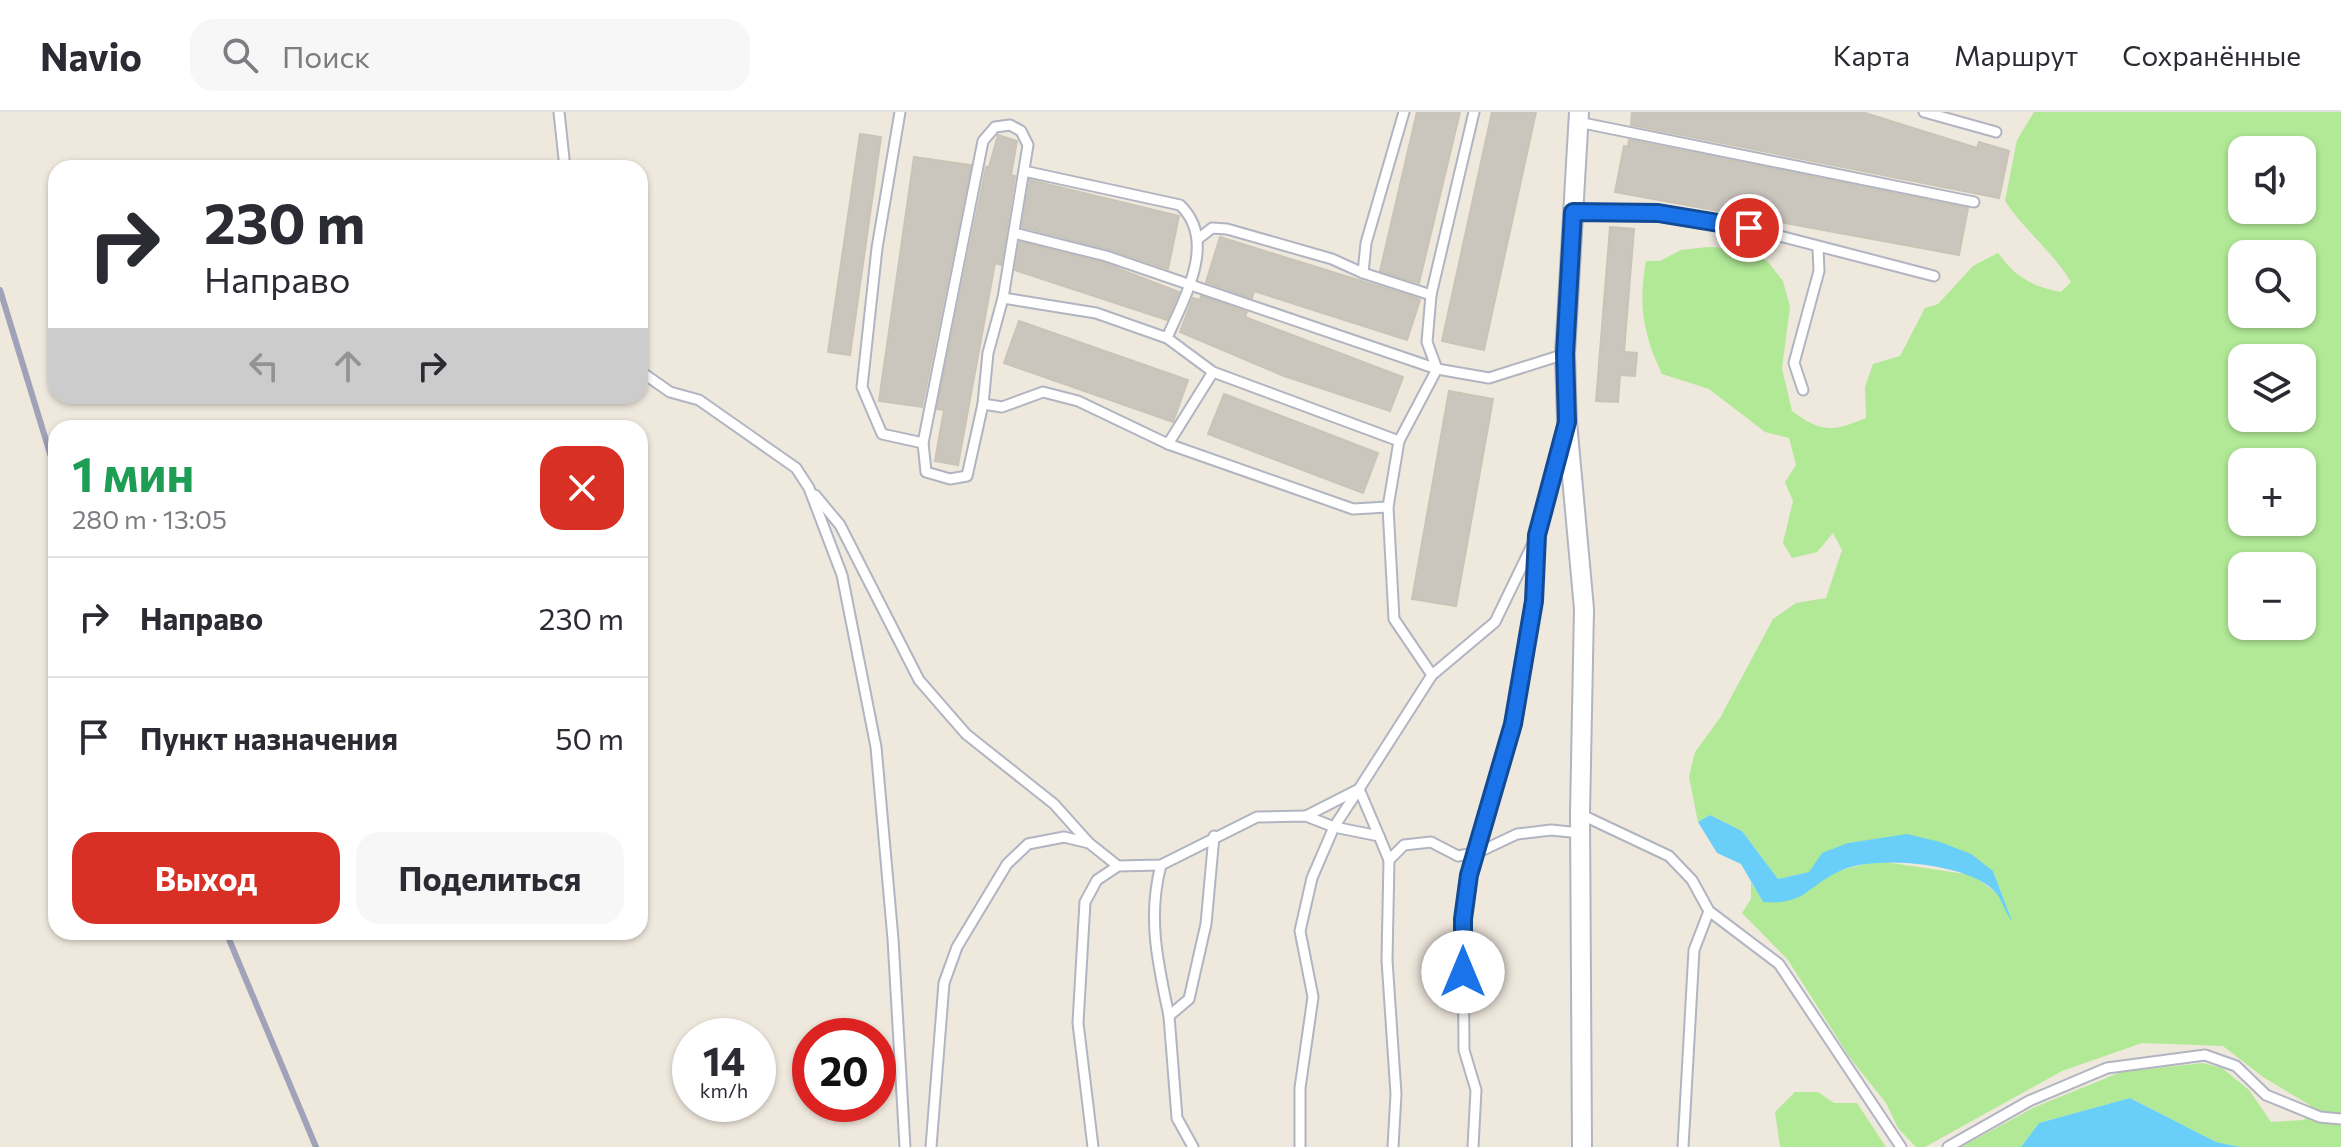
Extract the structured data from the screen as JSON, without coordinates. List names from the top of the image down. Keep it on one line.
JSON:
{"page":{"header":"Navio","search":"Поиск","nav":["Карта","Маршрут","Сохранённые"],"map_buttons":["+","−"],"turn":["230 m","Направо"],"heading":["1 мин","280 m · 13:05"],"list":[{"name":"Направо","value":"230 m"},{"name":"Пункт назначения","value":"50 m"}],"buttons":["Выход","Поделиться"],"speed":"14 km/h","limit":"20"}}
